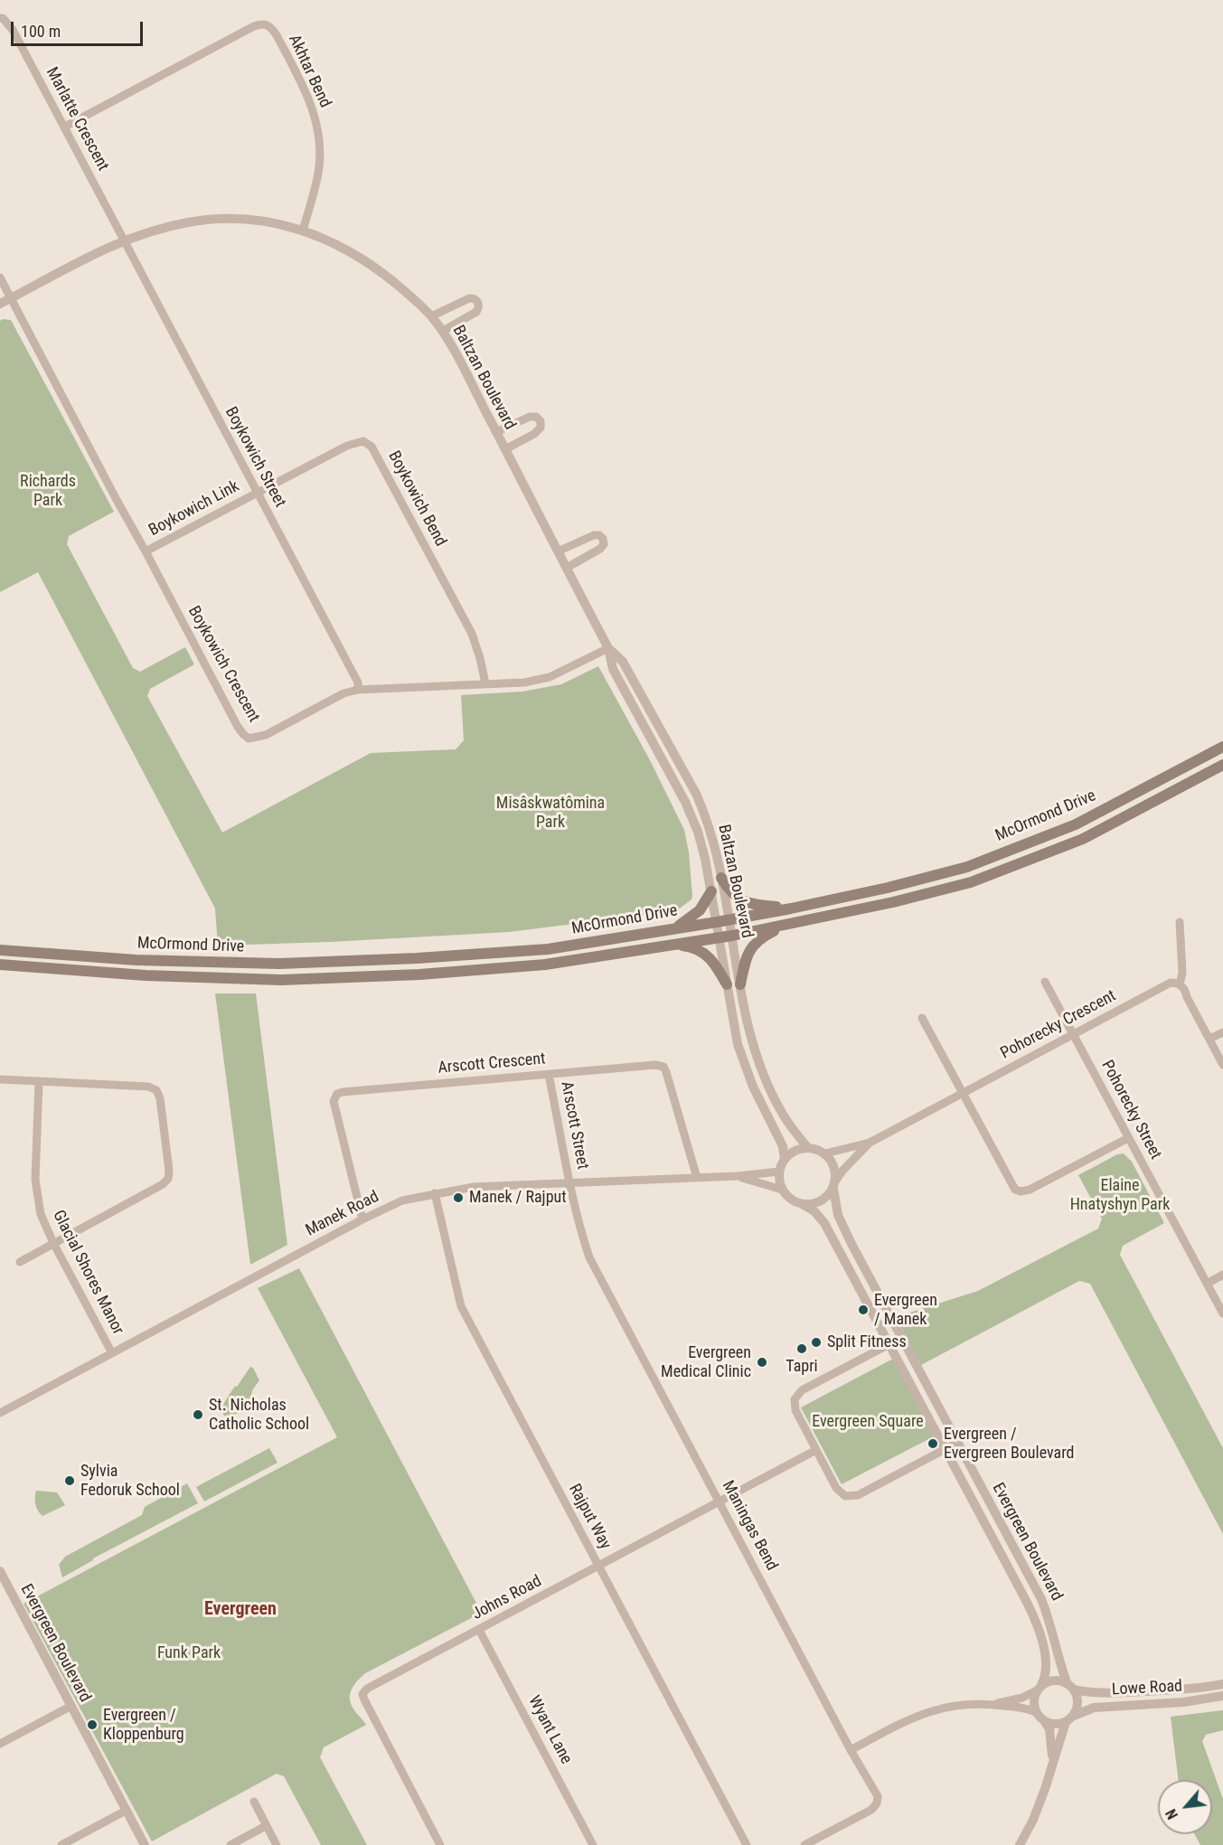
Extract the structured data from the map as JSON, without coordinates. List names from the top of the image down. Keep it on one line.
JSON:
{"streets":{"main road":["McOrmond Drive"],"street":["Akhtar Bend","Marlatte Crescent","Baltzan Boulevard","Boykowich Street","Boykowich Bend","Boykowich Link","Boykowich Crescent","Pohorecky Crescent","Arscott Crescent","Pohorecky Street","Arscott Street","Manek Road","Glacial Shores Manor","Rajput Way","Maningas Bend","Evergreen Boulevard","Johns Road","Lowe Road","Wyant Lane"]},"crossings":[["Akhtar Bend","Marlatte Crescent"],["Akhtar Bend","Baltzan Boulevard"],["Marlatte Crescent","Baltzan Boulevard"],["Marlatte Crescent","Boykowich Street"],["Baltzan Boulevard","Boykowich Street"],["Baltzan Boulevard","Boykowich Crescent"],["Baltzan Boulevard","McOrmond Drive"],["Boykowich Street","Boykowich Bend"],["Boykowich Street","Boykowich Link"],["Boykowich Street","Boykowich Crescent"],["Boykowich Bend","Boykowich Link"],["Boykowich Bend","Boykowich Crescent"],["Boykowich Link","Boykowich Crescent"],["Pohorecky Crescent","Pohorecky Street"],["Pohorecky Crescent","Manek Road"],["Pohorecky Crescent","Evergreen Boulevard"],["Arscott Crescent","Arscott Street"],["Arscott Crescent","Manek Road"],["Arscott Street","Manek Road"],["Arscott Street","Maningas Bend"],["Manek Road","Glacial Shores Manor"],["Manek Road","Rajput Way"],["Manek Road","Maningas Bend"],["Manek Road","Evergreen Boulevard"],["Rajput Way","Johns Road"],["Maningas Bend","Johns Road"],["Evergreen Boulevard","Lowe Road"],["Johns Road","Wyant Lane"]],"districts":["Evergreen"],"parks":["Richards Park","Misâskwatômina Park","Elaine Hnatyshyn Park","Evergreen Square","Funk Park"],"places":["Manek / Rajput","Evergreen / Manek","Split Fitness","Tapri","Evergreen Medical Clinic","St. Nicholas Catholic School","Evergreen / Evergreen Boulevard","Sylvia Fedoruk School","Evergreen / Kloppenburg"],"scale_bar":"100 m","north":"bottom left"}
